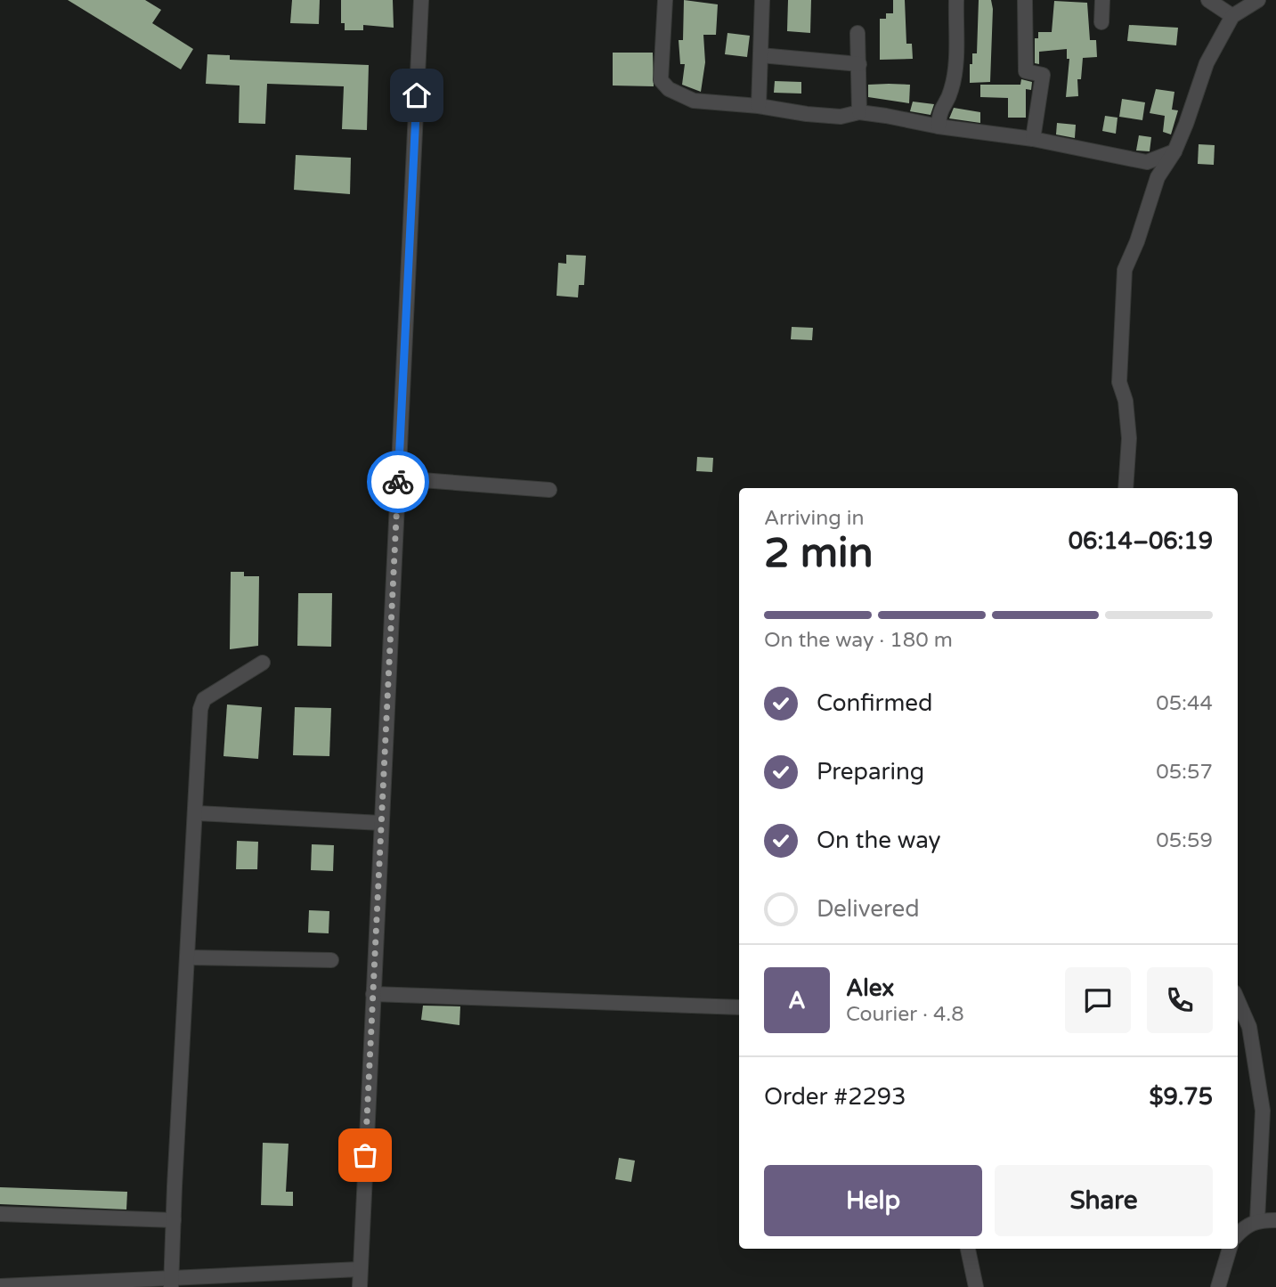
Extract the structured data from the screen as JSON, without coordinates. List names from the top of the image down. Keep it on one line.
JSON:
{"page":{"heading":["2 min","Arriving in","06:14–06:19"],"panel":["Alex","Courier · 4.8","Order #2293","$9.75"],"bar":"On the way · 180 m","list":[["Confirmed","05:44"],["Preparing","05:57"],["On the way","05:59"],"Delivered"],"round":"A","buttons":["Help","Share"]}}
